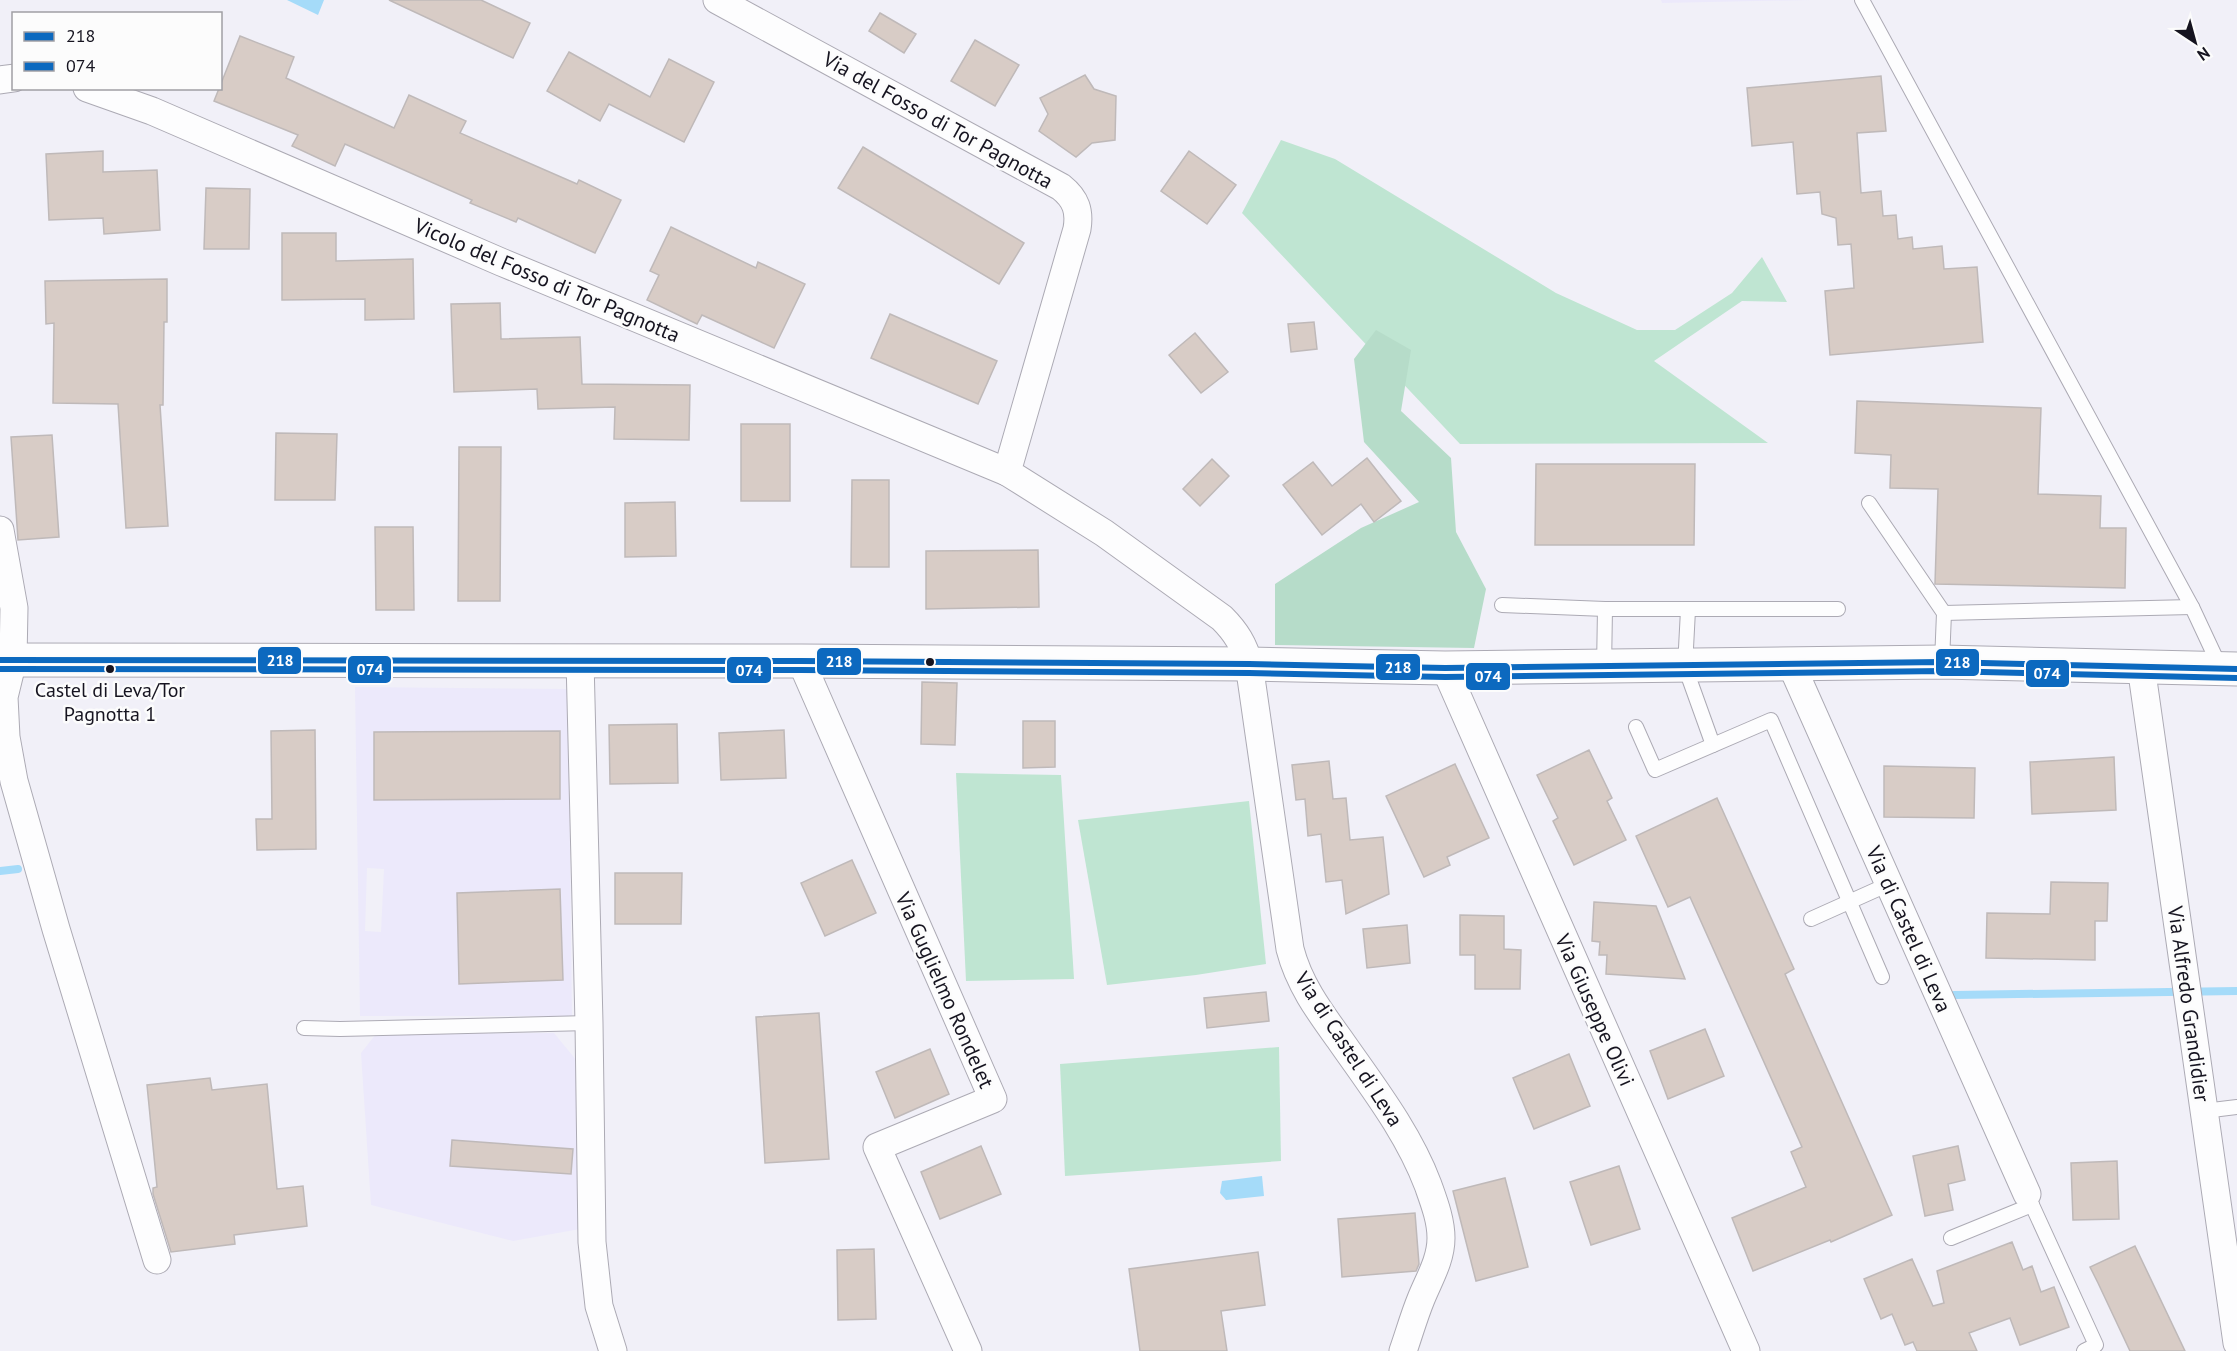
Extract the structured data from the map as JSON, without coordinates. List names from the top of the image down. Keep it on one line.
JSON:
{"streets":{"street":["Via del Fosso di Tor Pagnotta","Vicolo del Fosso di Tor Pagnotta","Via di Castel di Leva","Via Guglielmo Rondelet","Via Alfredo Grandidier","Via Giuseppe Olivi"]},"crossings":[["Via del Fosso di Tor Pagnotta","Vicolo del Fosso di Tor Pagnotta"]],"places":["Castel di Leva/Tor Pagnotta 1"],"lines":["transit line 218","transit line 074"],"legend":["218","074"],"north":"bottom right"}
